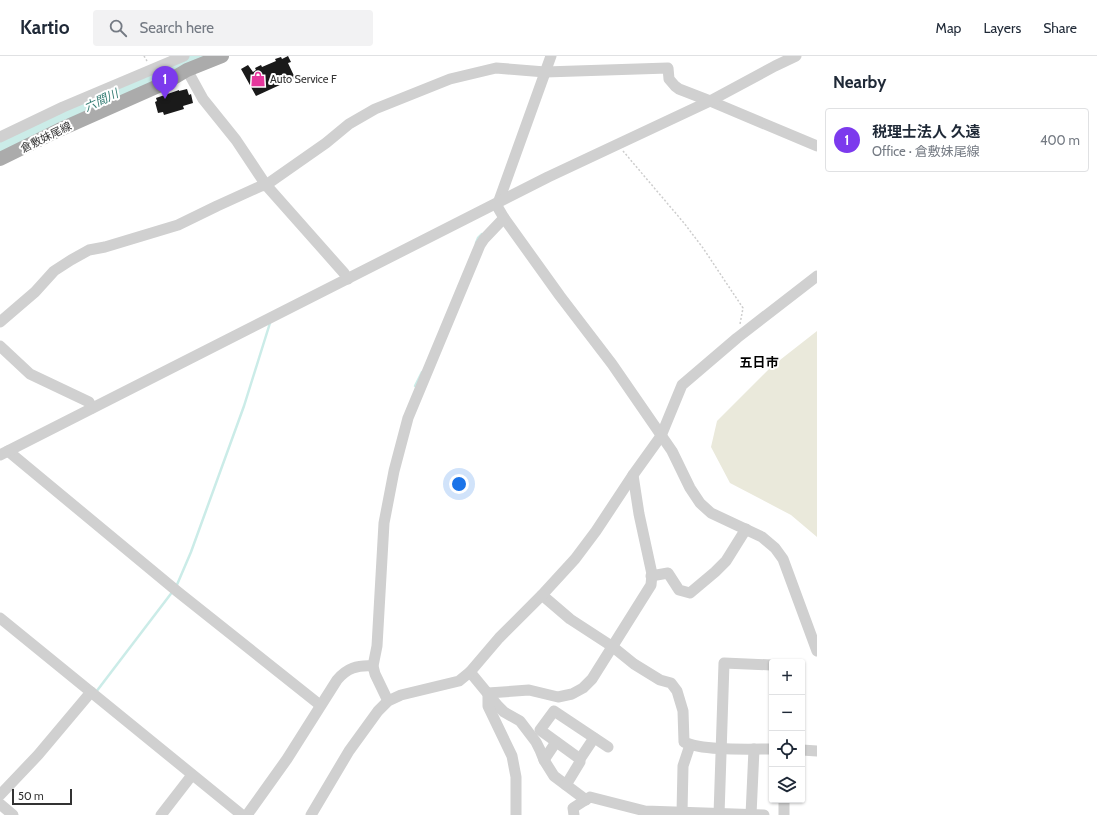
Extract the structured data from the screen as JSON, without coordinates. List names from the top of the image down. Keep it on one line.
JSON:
{"streets":{"main road":["倉敷妹尾線"]},"districts":["五日市"],"water":["六間川"],"places":{"shop":["Auto Service F"]},"scale_bar":"50 m","page":{"header":"Kartio","search":"Search here","nav":["Map","Layers","Share"],"heading":"Nearby","pins":"1","list":[{"mark":"1","name":"税理士法人 久遠","note":"Office · 倉敷妹尾線","value":"400 m"}],"map_buttons":["+","−"],"scale":"50 m"}}
